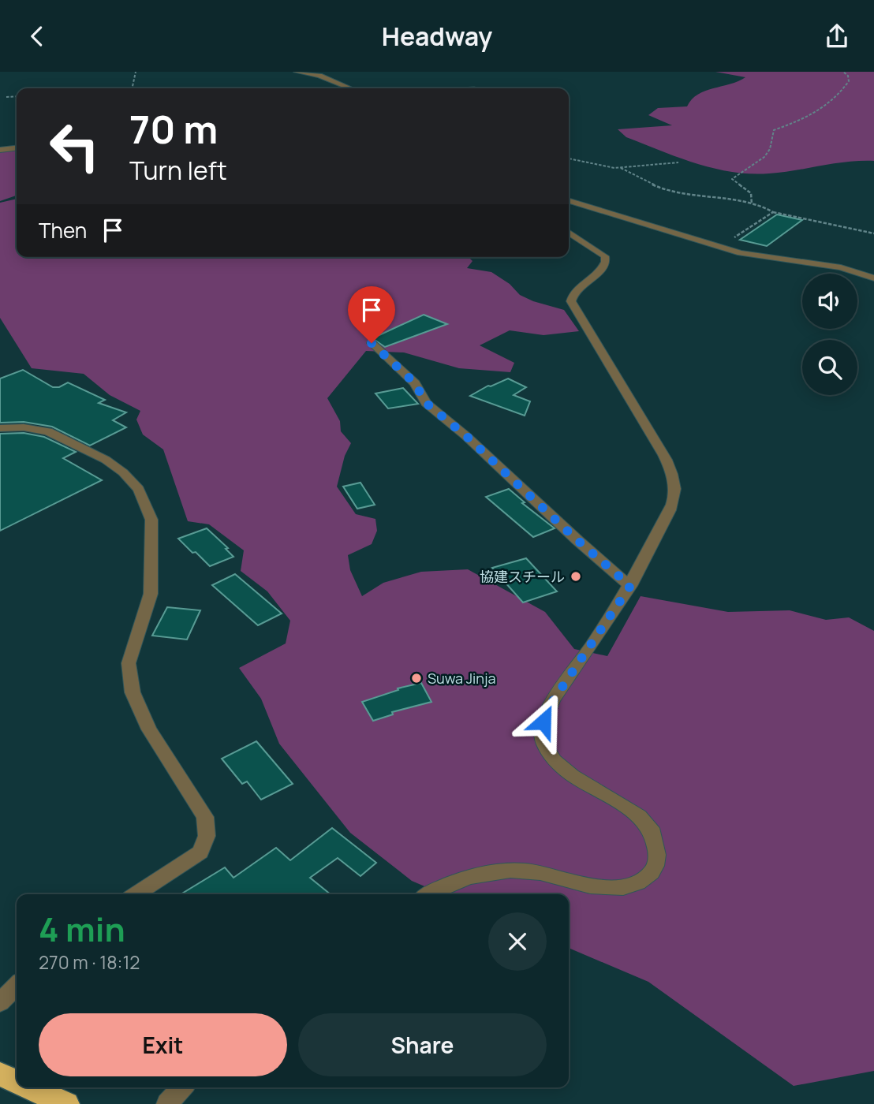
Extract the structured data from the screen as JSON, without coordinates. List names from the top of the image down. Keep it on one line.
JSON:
{"places":["協建スチール","Suwa Jinja"],"page":{"header":"Headway","turn":["70 m","Turn left"],"then":"Then","heading":["4 min","270 m · 18:12"],"buttons":["Exit","Share"]}}
